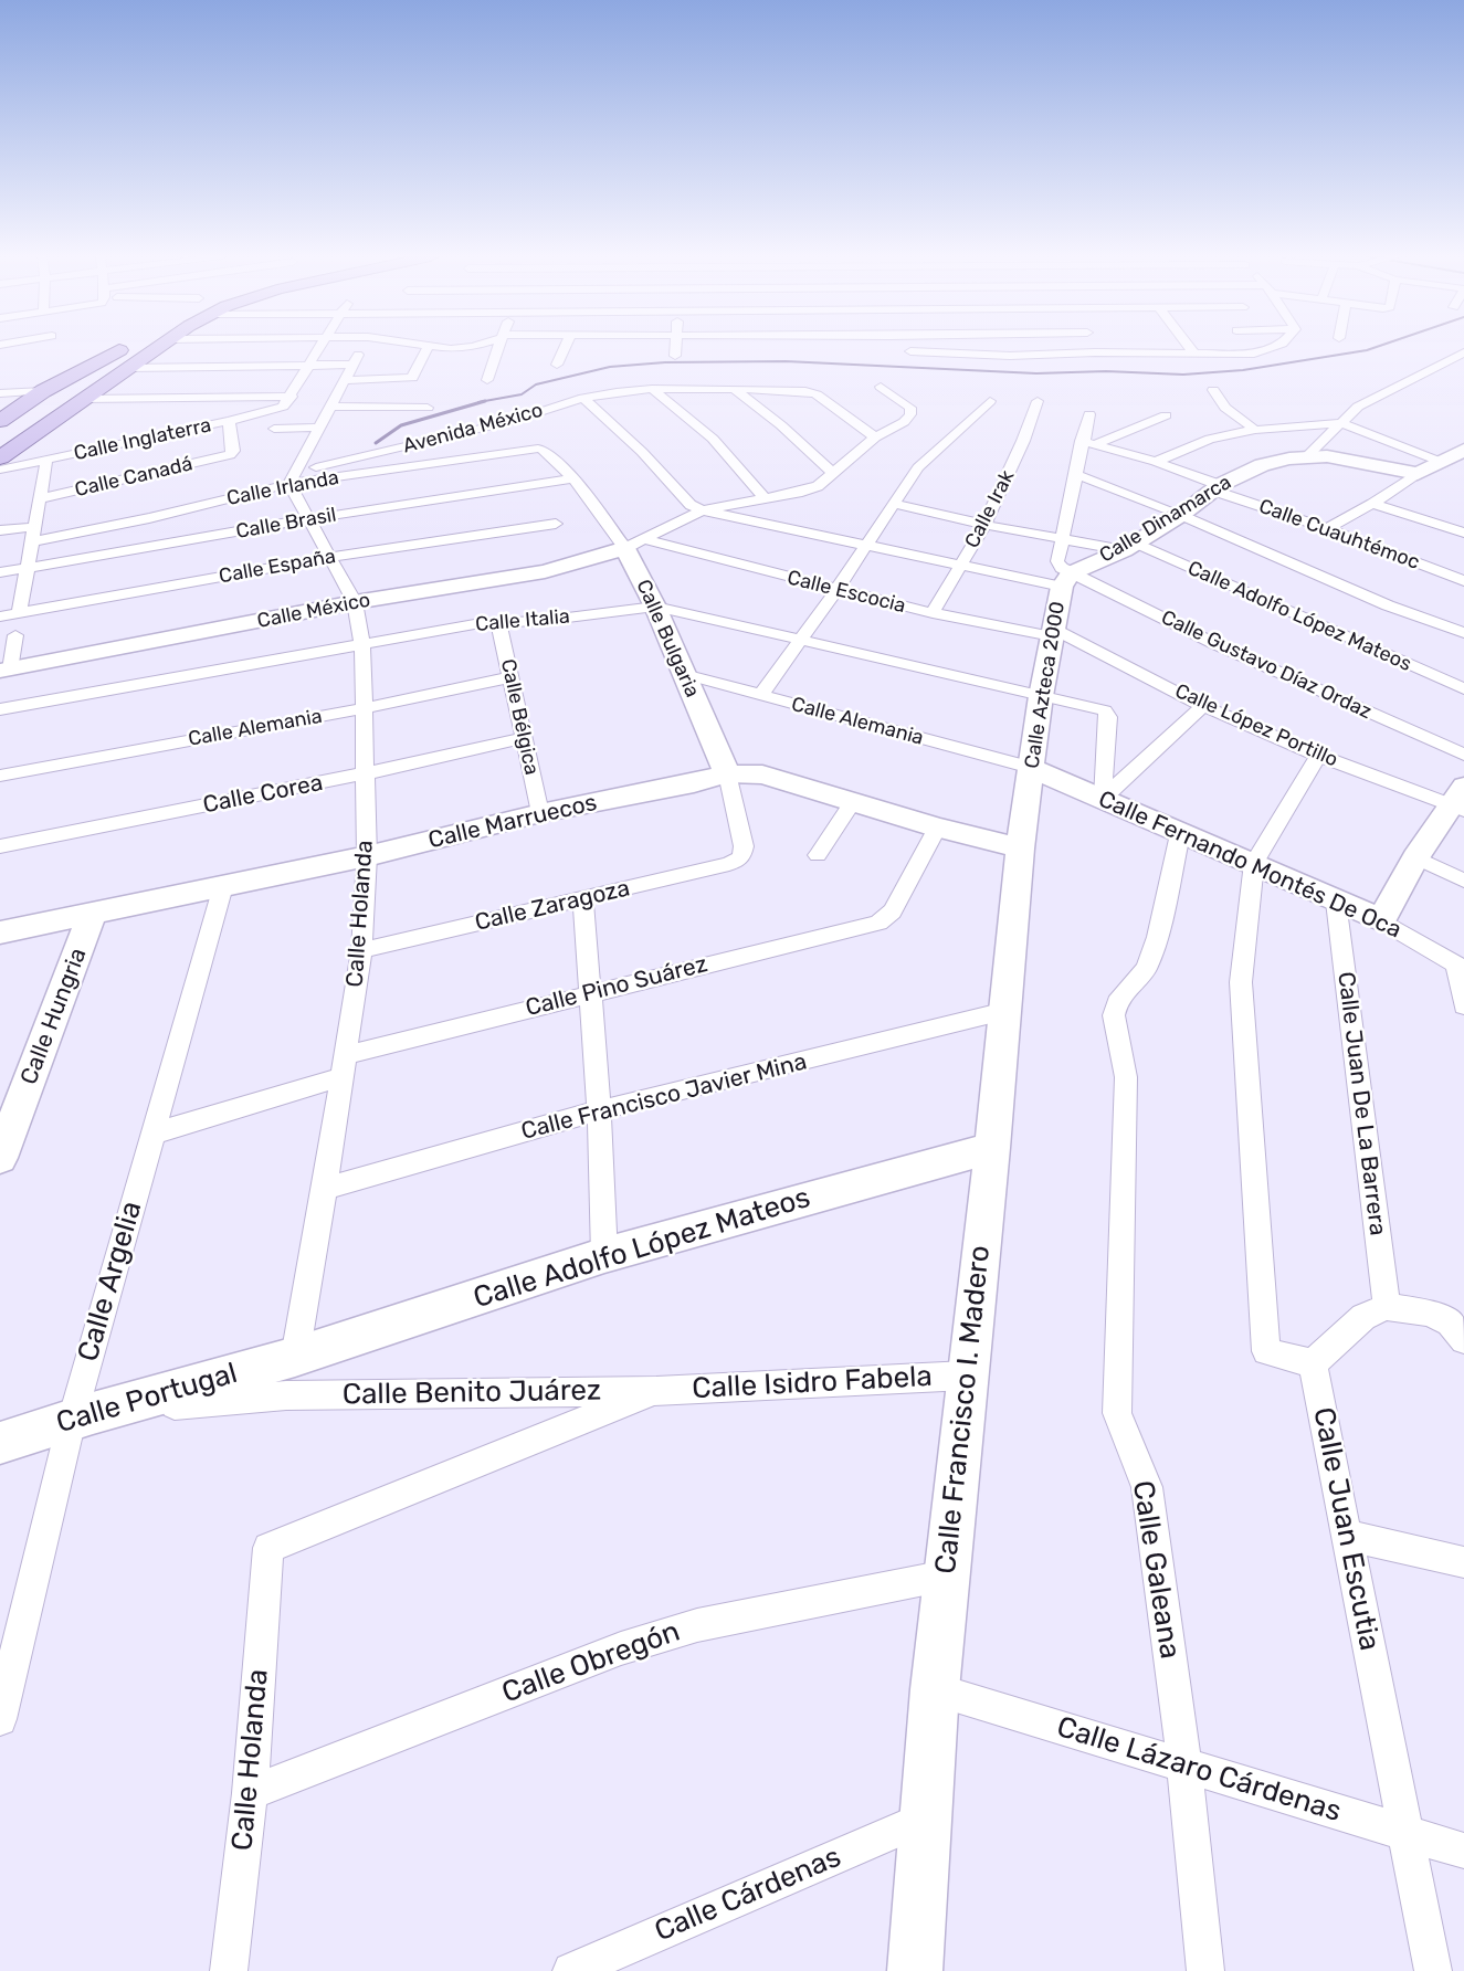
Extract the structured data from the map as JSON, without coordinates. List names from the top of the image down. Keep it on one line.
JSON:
{"streets":{"street":["Avenida México","Calle Inglaterra","Calle Canadá","Calle Irlanda","Calle Irak","Calle Dinamarca","Calle Brasil","Calle Cuauhtémoc","Calle España","Calle Escocia","Calle México","Calle Adolfo López Mateos","Calle Italia","Calle Bulgaria","Calle Gustavo Díaz Ordaz","Calle Azteca 2000","Calle Bélgica","Calle Alemania","Calle López Portillo","Calle Corea","Calle Marruecos","Calle Fernando Montés De Oca","Calle Zaragoza","Calle Holanda","Calle Pino Suárez","Calle Hungria","Calle Francisco Javier Mina","Calle Juan De La Barrera","Calle Argelia","Calle Isidro Fabela","Calle Benito Juárez","Calle Portugal","Calle Francisco I. Madero","Calle Juan Escutia","Calle Galeana","Calle Obregón","Calle Lázaro Cárdenas","Calle Cárdenas"]},"crossings":[["Avenida México","Calle Irlanda"],["Avenida México","Calle Holanda"],["Calle Inglaterra","Calle Canadá"],["Calle Irlanda","Calle Bulgaria"],["Calle Irlanda","Calle Holanda"],["Calle Irak","Calle Escocia"],["Calle Irak","Calle Adolfo López Mateos"],["Calle Dinamarca","Calle Cuauhtémoc"],["Calle Dinamarca","Calle Adolfo López Mateos"],["Calle Dinamarca","Calle Gustavo Díaz Ordaz"],["Calle Dinamarca","Calle Azteca 2000"],["Calle Brasil","Calle Bulgaria"],["Calle Brasil","Calle Holanda"],["Calle Cuauhtémoc","Calle Azteca 2000"],["Calle España","Calle Holanda"],["Calle Escocia","Calle México"],["Calle Escocia","Calle Bulgaria"],["Calle Escocia","Calle Azteca 2000"],["Calle Escocia","Calle López Portillo"],["Calle México","Calle Bulgaria"],["Calle México","Calle Holanda"],["Calle Adolfo López Mateos","Calle Azteca 2000"],["Calle Adolfo López Mateos","Calle Holanda"],["Calle Adolfo López Mateos","Calle Benito Juárez"],["Calle Adolfo López Mateos","Calle Portugal"],["Calle Adolfo López Mateos","Calle Francisco I. Madero"],["Calle Italia","Calle Bulgaria"],["Calle Italia","Calle Azteca 2000"],["Calle Italia","Calle Bélgica"],["Calle Italia","Calle Fernando Montés De Oca"],["Calle Italia","Calle Holanda"],["Calle Bulgaria","Calle Alemania"],["Calle Bulgaria","Calle Marruecos"],["Calle Bulgaria","Calle Zaragoza"],["Calle Gustavo Díaz Ordaz","Calle Azteca 2000"],["Calle Azteca 2000","Calle Alemania"],["Calle Azteca 2000","Calle López Portillo"],["Calle Azteca 2000","Calle Marruecos"],["Calle Azteca 2000","Calle Fernando Montés De Oca"],["Calle Azteca 2000","Calle Francisco I. Madero"],["Calle Bélgica","Calle Alemania"],["Calle Bélgica","Calle Corea"],["Calle Bélgica","Calle Marruecos"],["Calle Alemania","Calle Fernando Montés De Oca"],["Calle Alemania","Calle Holanda"],["Calle Corea","Calle Holanda"],["Calle Marruecos","Calle Holanda"],["Calle Marruecos","Calle Pino Suárez"],["Calle Marruecos","Calle Hungria"],["Calle Marruecos","Calle Argelia"],["Calle Marruecos","Calle Francisco I. Madero"],["Calle Fernando Montés De Oca","Calle Juan De La Barrera"],["Calle Fernando Montés De Oca","Calle Galeana"],["Calle Zaragoza","Calle Holanda"],["Calle Holanda","Calle Pino Suárez"],["Calle Holanda","Calle Francisco Javier Mina"],["Calle Holanda","Calle Isidro Fabela"],["Calle Holanda","Calle Benito Juárez"],["Calle Holanda","Calle Portugal"],["Calle Holanda","Calle Obregón"],["Calle Pino Suárez","Calle Argelia"],["Calle Francisco Javier Mina","Calle Francisco I. Madero"],["Calle Argelia","Calle Portugal"],["Calle Isidro Fabela","Calle Benito Juárez"],["Calle Isidro Fabela","Calle Francisco I. Madero"],["Calle Benito Juárez","Calle Portugal"],["Calle Francisco I. Madero","Calle Obregón"],["Calle Francisco I. Madero","Calle Lázaro Cárdenas"],["Calle Francisco I. Madero","Calle Cárdenas"],["Calle Juan Escutia","Calle Lázaro Cárdenas"],["Calle Galeana","Calle Lázaro Cárdenas"]]}
